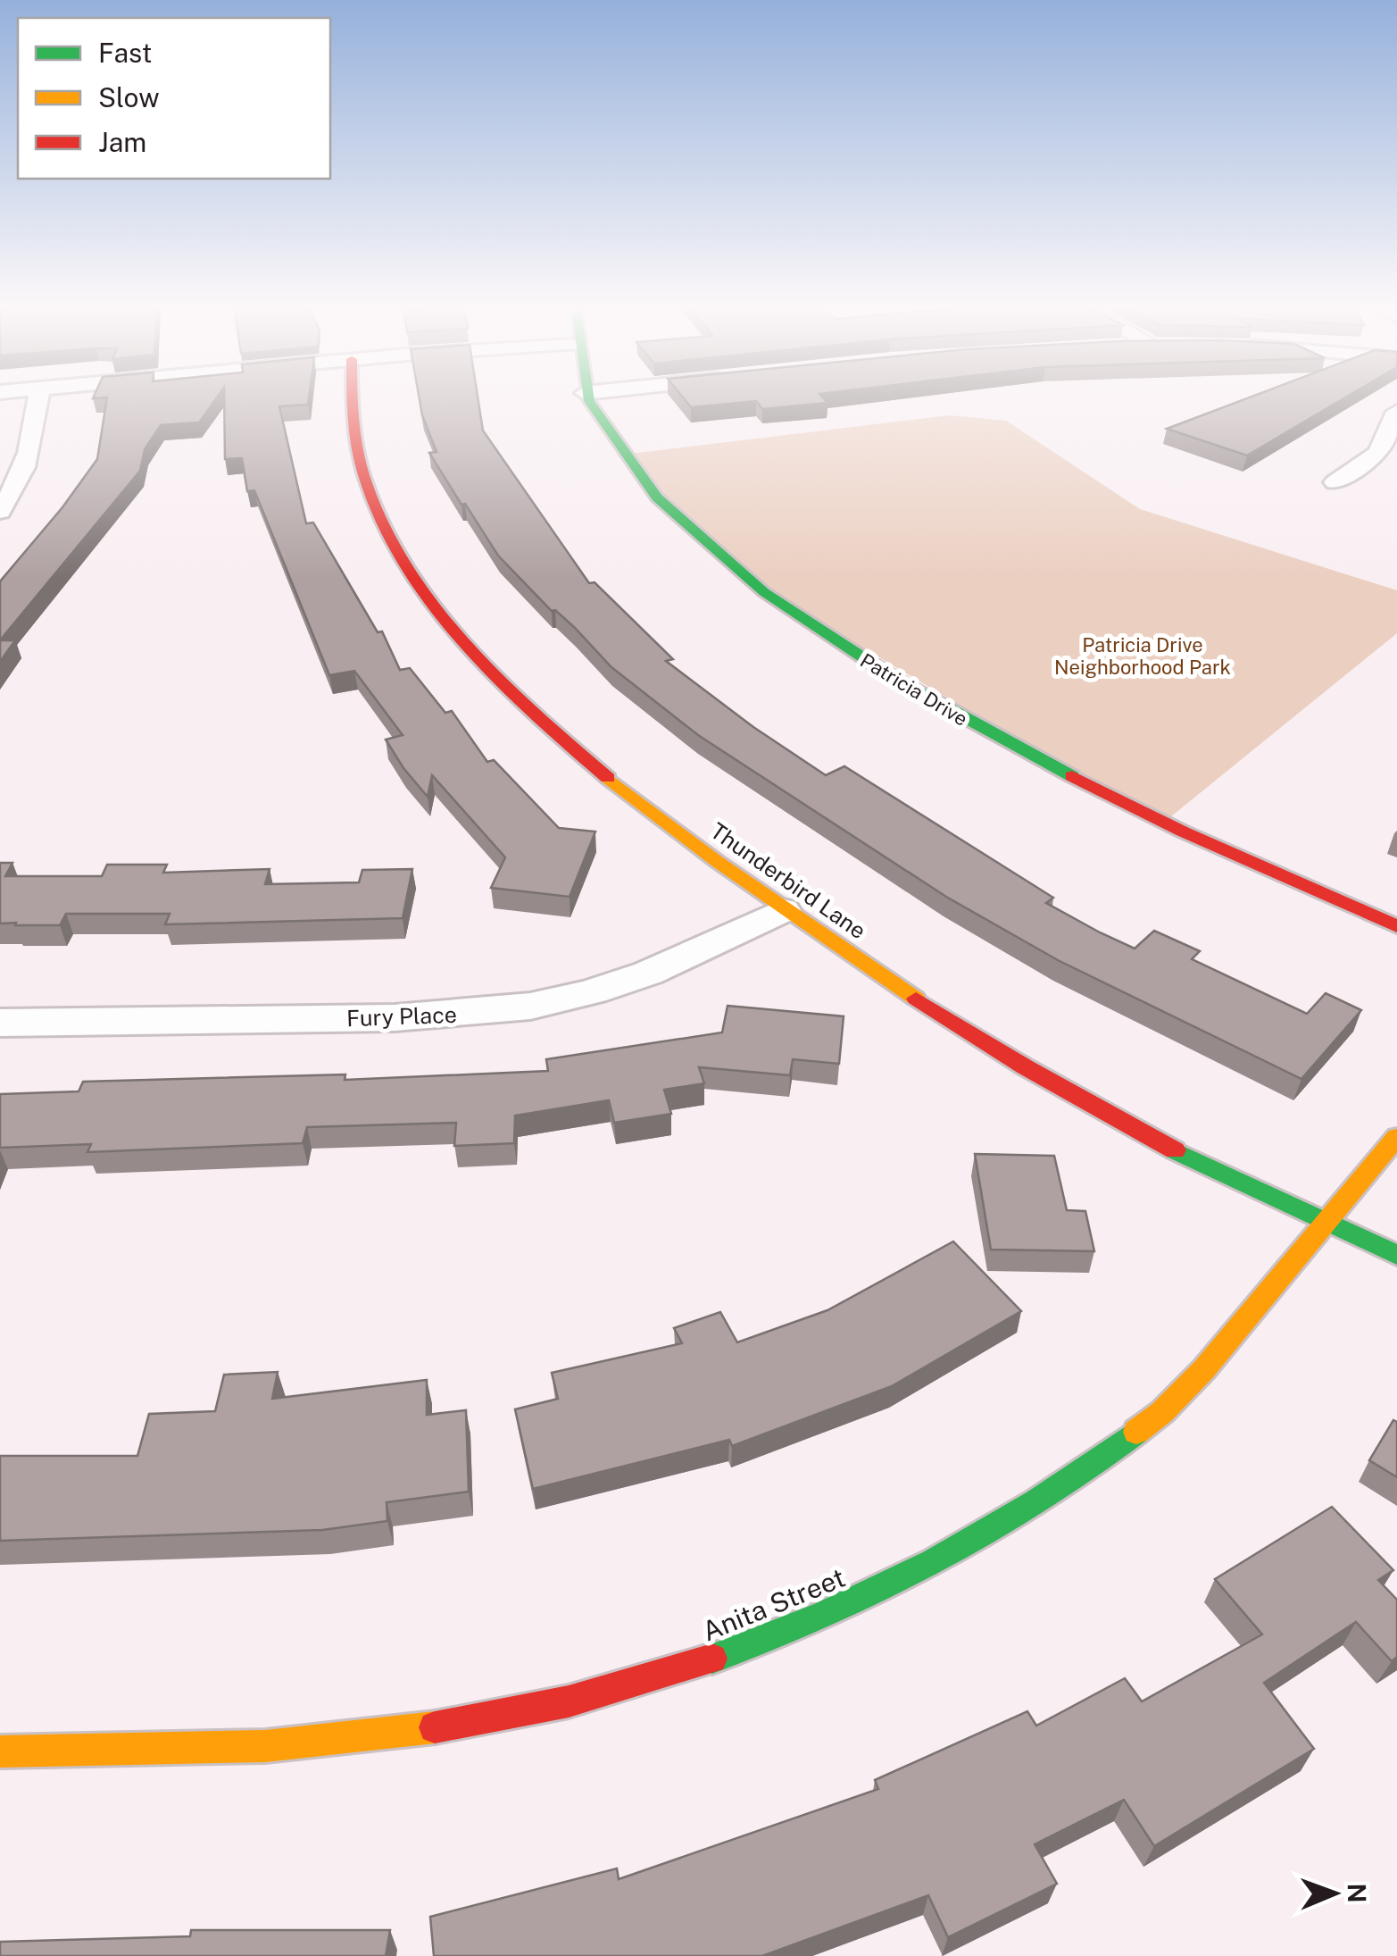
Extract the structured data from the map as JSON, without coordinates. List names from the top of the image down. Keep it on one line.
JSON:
{"streets":{"street":["Patricia Drive","Thunderbird Lane","Fury Place","Anita Street"]},"crossings":[["Thunderbird Lane","Fury Place"],["Thunderbird Lane","Anita Street"]],"parks":["Patricia Drive Neighborhood Park"],"legend":["Fast","Slow","Jam"],"north":"right"}
